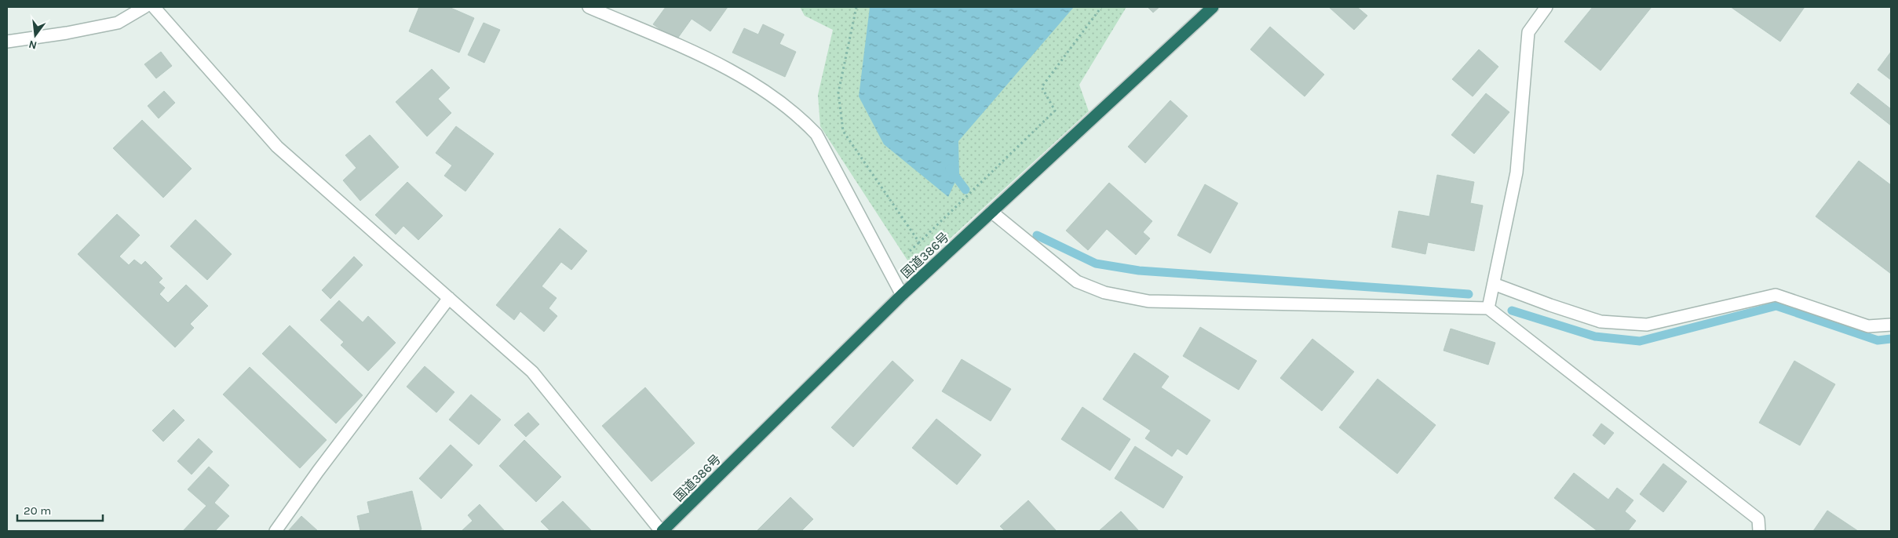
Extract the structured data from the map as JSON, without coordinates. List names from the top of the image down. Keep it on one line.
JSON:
{"streets":{"highway":["国道386号"]},"scale_bar":"20 m","north":"bottom"}
